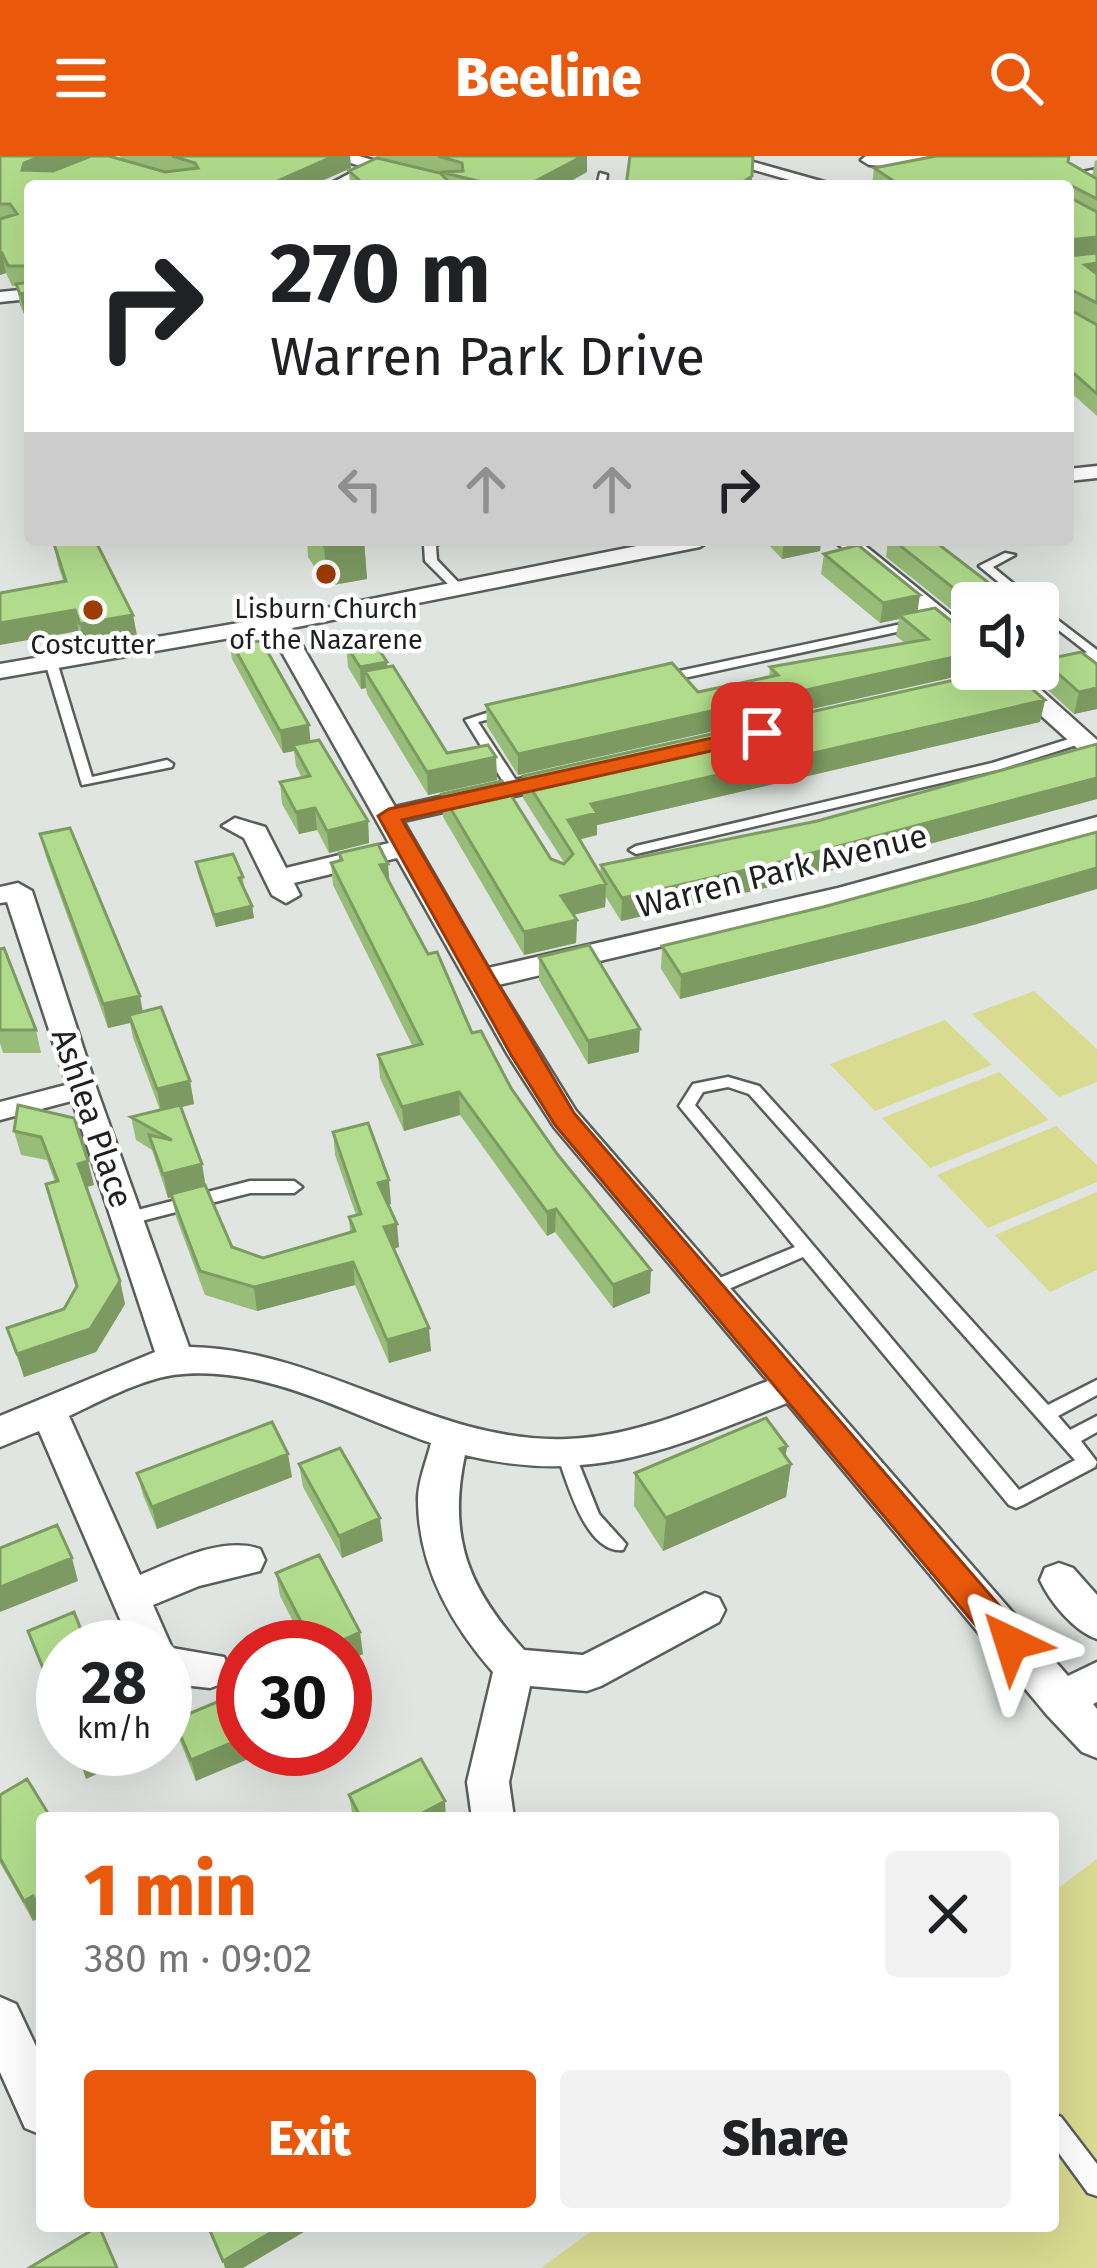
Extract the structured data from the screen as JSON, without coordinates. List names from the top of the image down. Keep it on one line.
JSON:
{"streets":{"street":["Warren Park Avenue","Ashlea Place"]},"places":["Lisburn Church of the Nazarene","Costcutter"],"page":{"header":"Beeline","turn":["270 m","Warren Park Drive"],"speed":"28 km/h","limit":"30","heading":["1 min","380 m · 09:02"],"buttons":["Exit","Share"]}}
